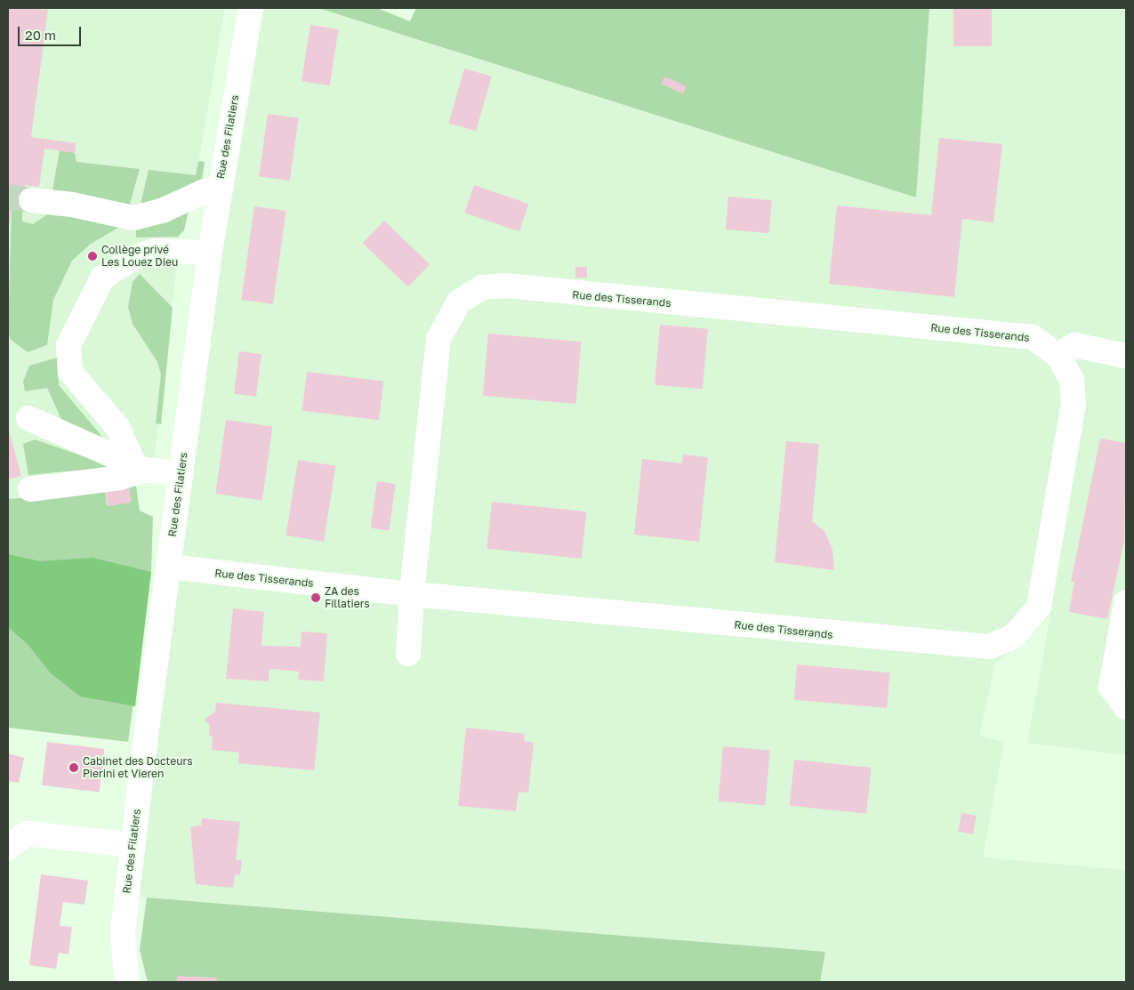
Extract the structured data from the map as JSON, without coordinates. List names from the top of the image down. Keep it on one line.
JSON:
{"streets":{"street":["Rue des Filatiers","Rue des Tisserands"]},"crossings":[["Rue des Filatiers","Rue des Tisserands"]],"places":["Collège privé Les Louez Dieu","ZA des Fillatiers","Cabinet des Docteurs Pierini et Vieren"],"scale_bar":"20 m"}
